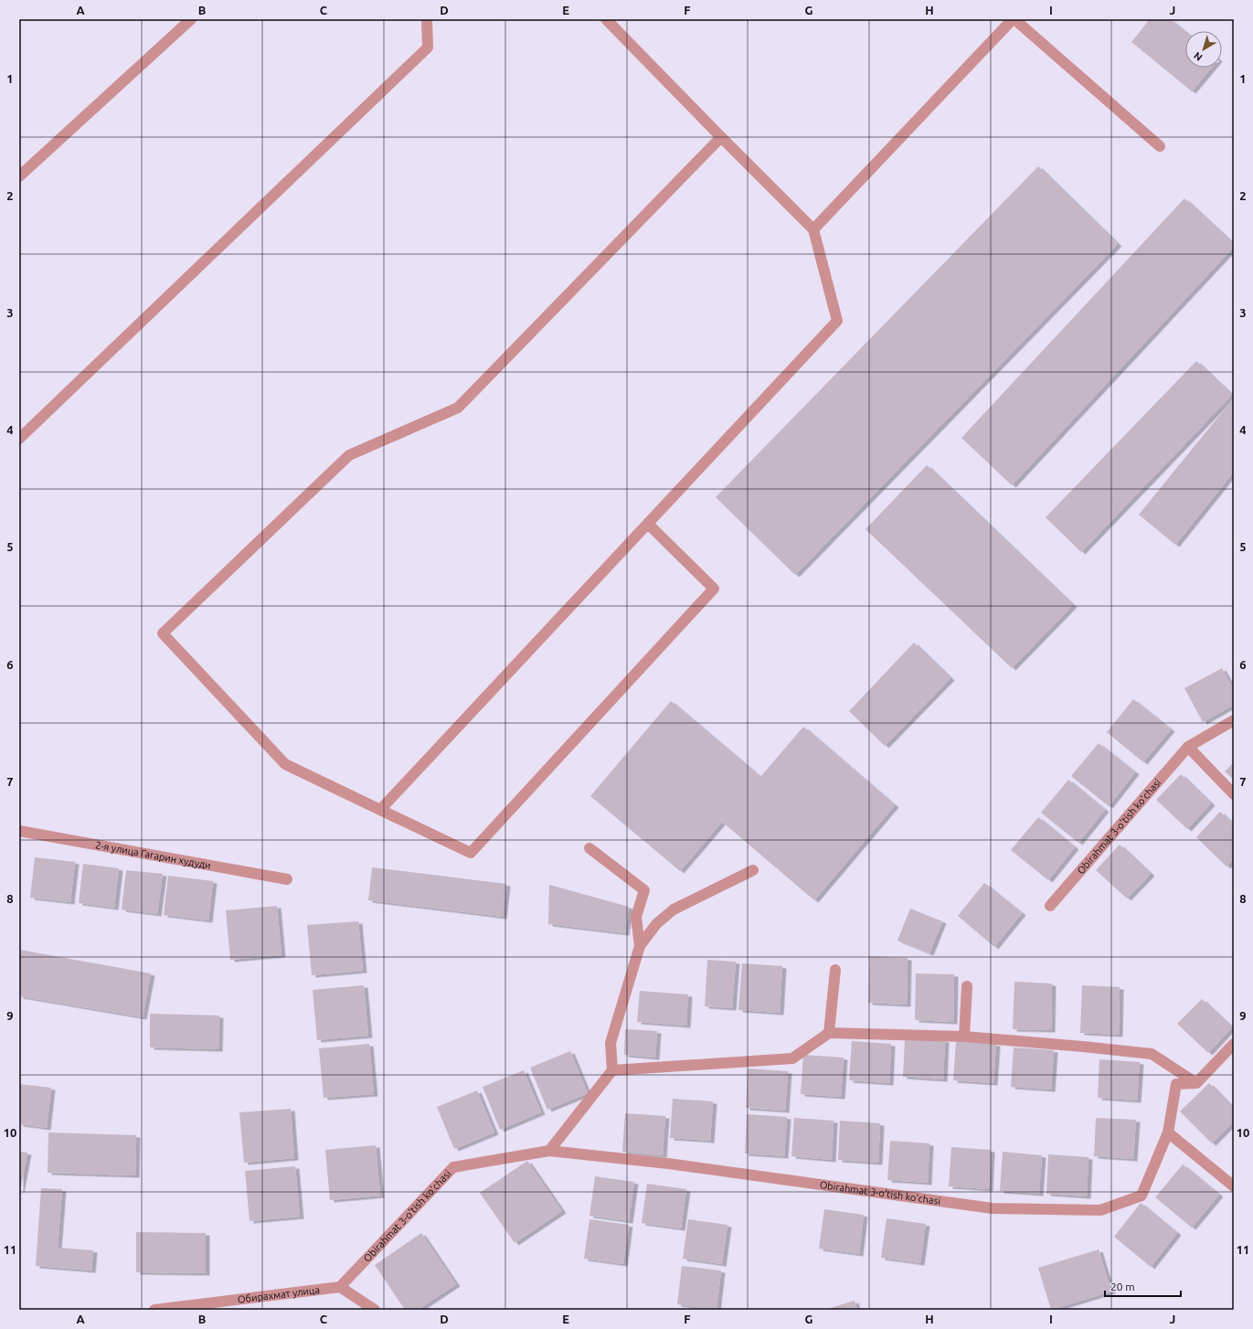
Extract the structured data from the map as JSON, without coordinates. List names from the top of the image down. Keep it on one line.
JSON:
{"streets":{"street":["Obirahmat 3-o'tish ko'chasi","2-я улица Гагарин худуди","Обирахмат улица"]},"crossings":[["Obirahmat 3-o'tish ko'chasi","Обирахмат улица"]],"scale_bar":"20 m","north":"bottom left","grid":{"columns":["A","B","C","D","E","F","G","H","I","J"],"rows":["1","2","3","4","5","6","7","8","9","10","11"]}}
